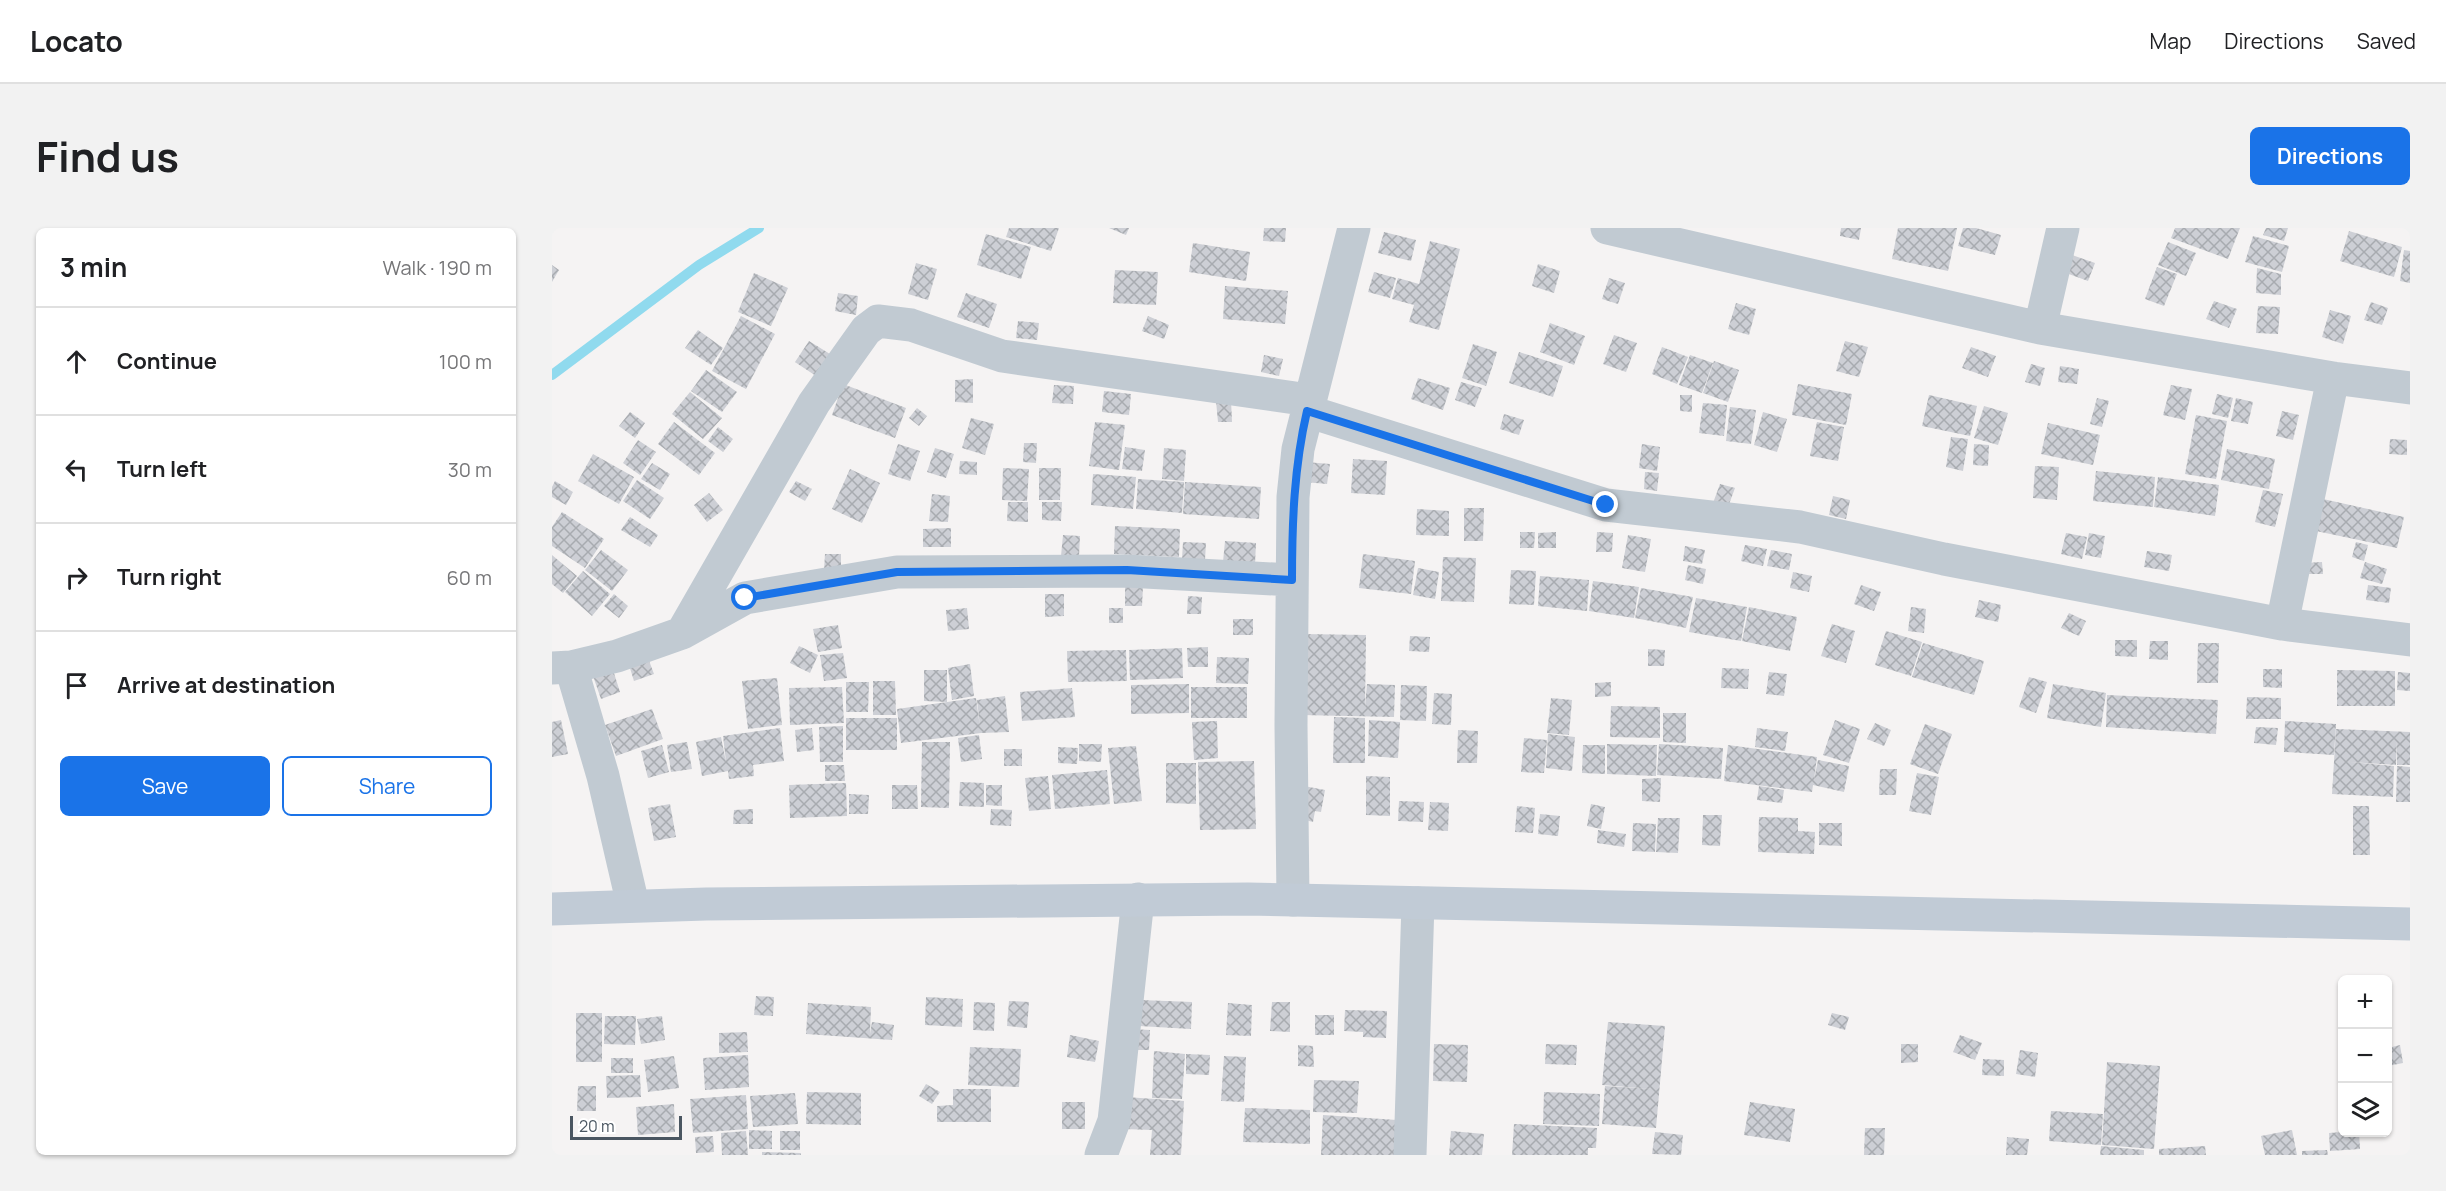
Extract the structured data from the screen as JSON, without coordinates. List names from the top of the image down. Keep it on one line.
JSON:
{"scale_bar":"20 m","page":{"header":"Locato","nav":["Map","Directions","Saved"],"title":"Find us","buttons":["Directions",["Save","Share"]],"heading":["3 min","Walk · 190 m"],"list":[["Continue","100 m"],["Turn left","30 m"],["Turn right","60 m"],"Arrive at destination"],"map_buttons":["+","−"],"scale":"20 m"}}
